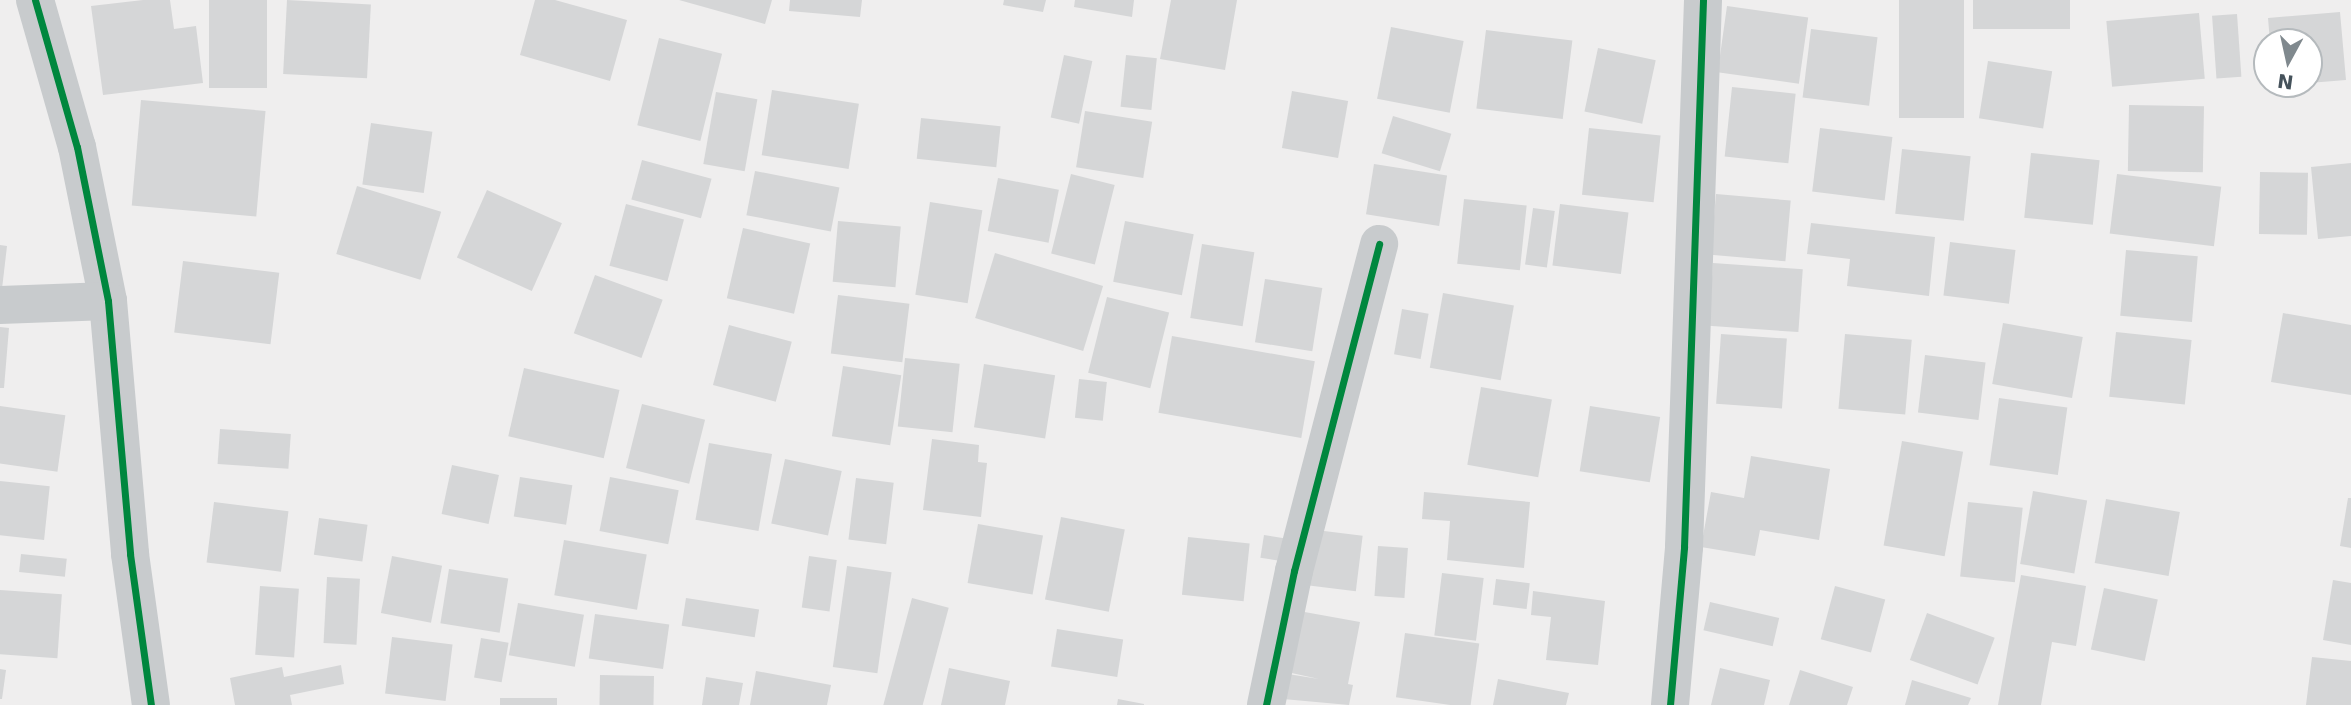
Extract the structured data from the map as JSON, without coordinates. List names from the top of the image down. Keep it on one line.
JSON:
{"north":"bottom"}
